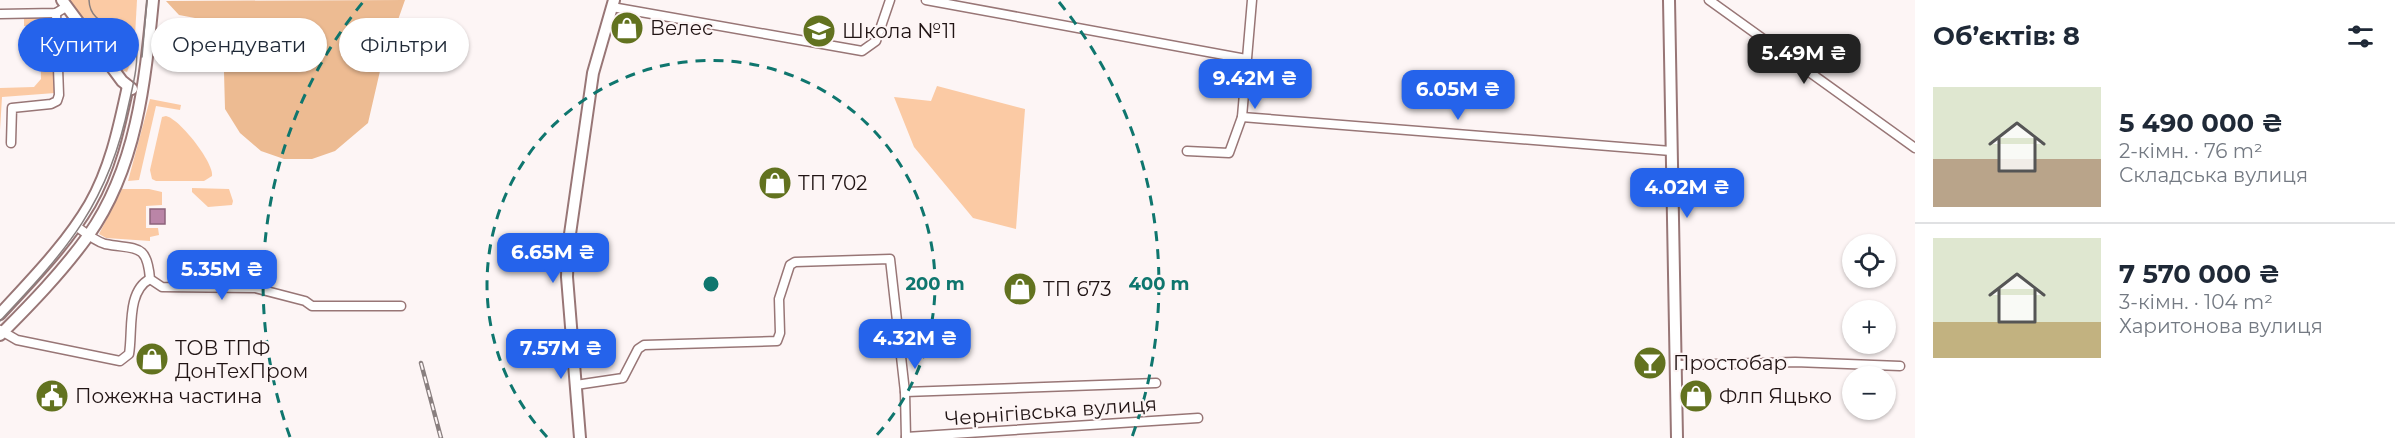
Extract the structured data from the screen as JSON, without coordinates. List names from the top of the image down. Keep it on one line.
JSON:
{"streets":{"street":["Чернігівська вулиця"]},"places":{"shop":["Велес","ТП 702","ТП 673","ТОВ ТПФ ДонТехПром","Флп Яцько"],"school or university":["Школа №11"],"bar":["Простобар"],"public building":["Пожежна частина"]},"page":{"heading":"Об’єктів: 8","chip":["Купити","Орендувати","Фільтри"],"price":["5.49M ₴","9.42M ₴","6.05M ₴","4.02M ₴","6.65M ₴","5.35M ₴","4.32M ₴","7.57M ₴"],"list":[{"name":"5 490 000 ₴","note":"2-кімн. · 76 m² · Складська вулиця"},{"name":"7 570 000 ₴","note":"3-кімн. · 104 m² · Харитонова вулиця"}],"map_buttons":["+","−"]},"rings":["200 m","400 m"]}
